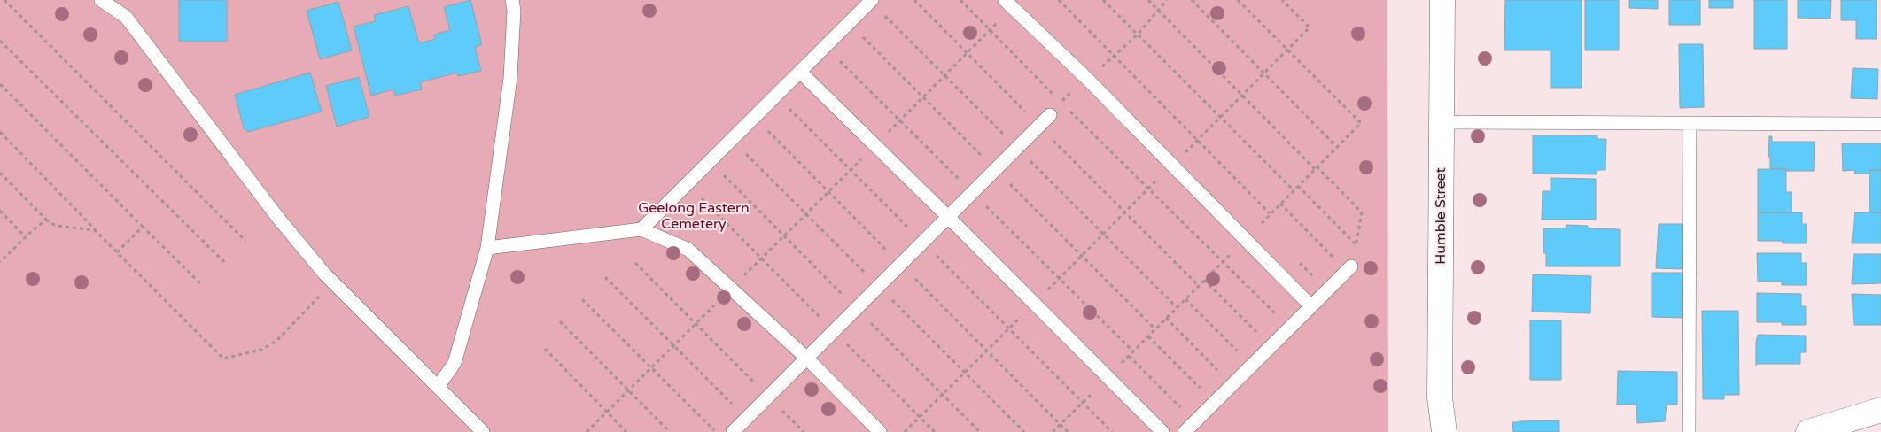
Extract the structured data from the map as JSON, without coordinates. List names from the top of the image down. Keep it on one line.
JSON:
{"streets":{"street":["Humble Street"]},"parks":["Geelong Eastern Cemetery"]}
